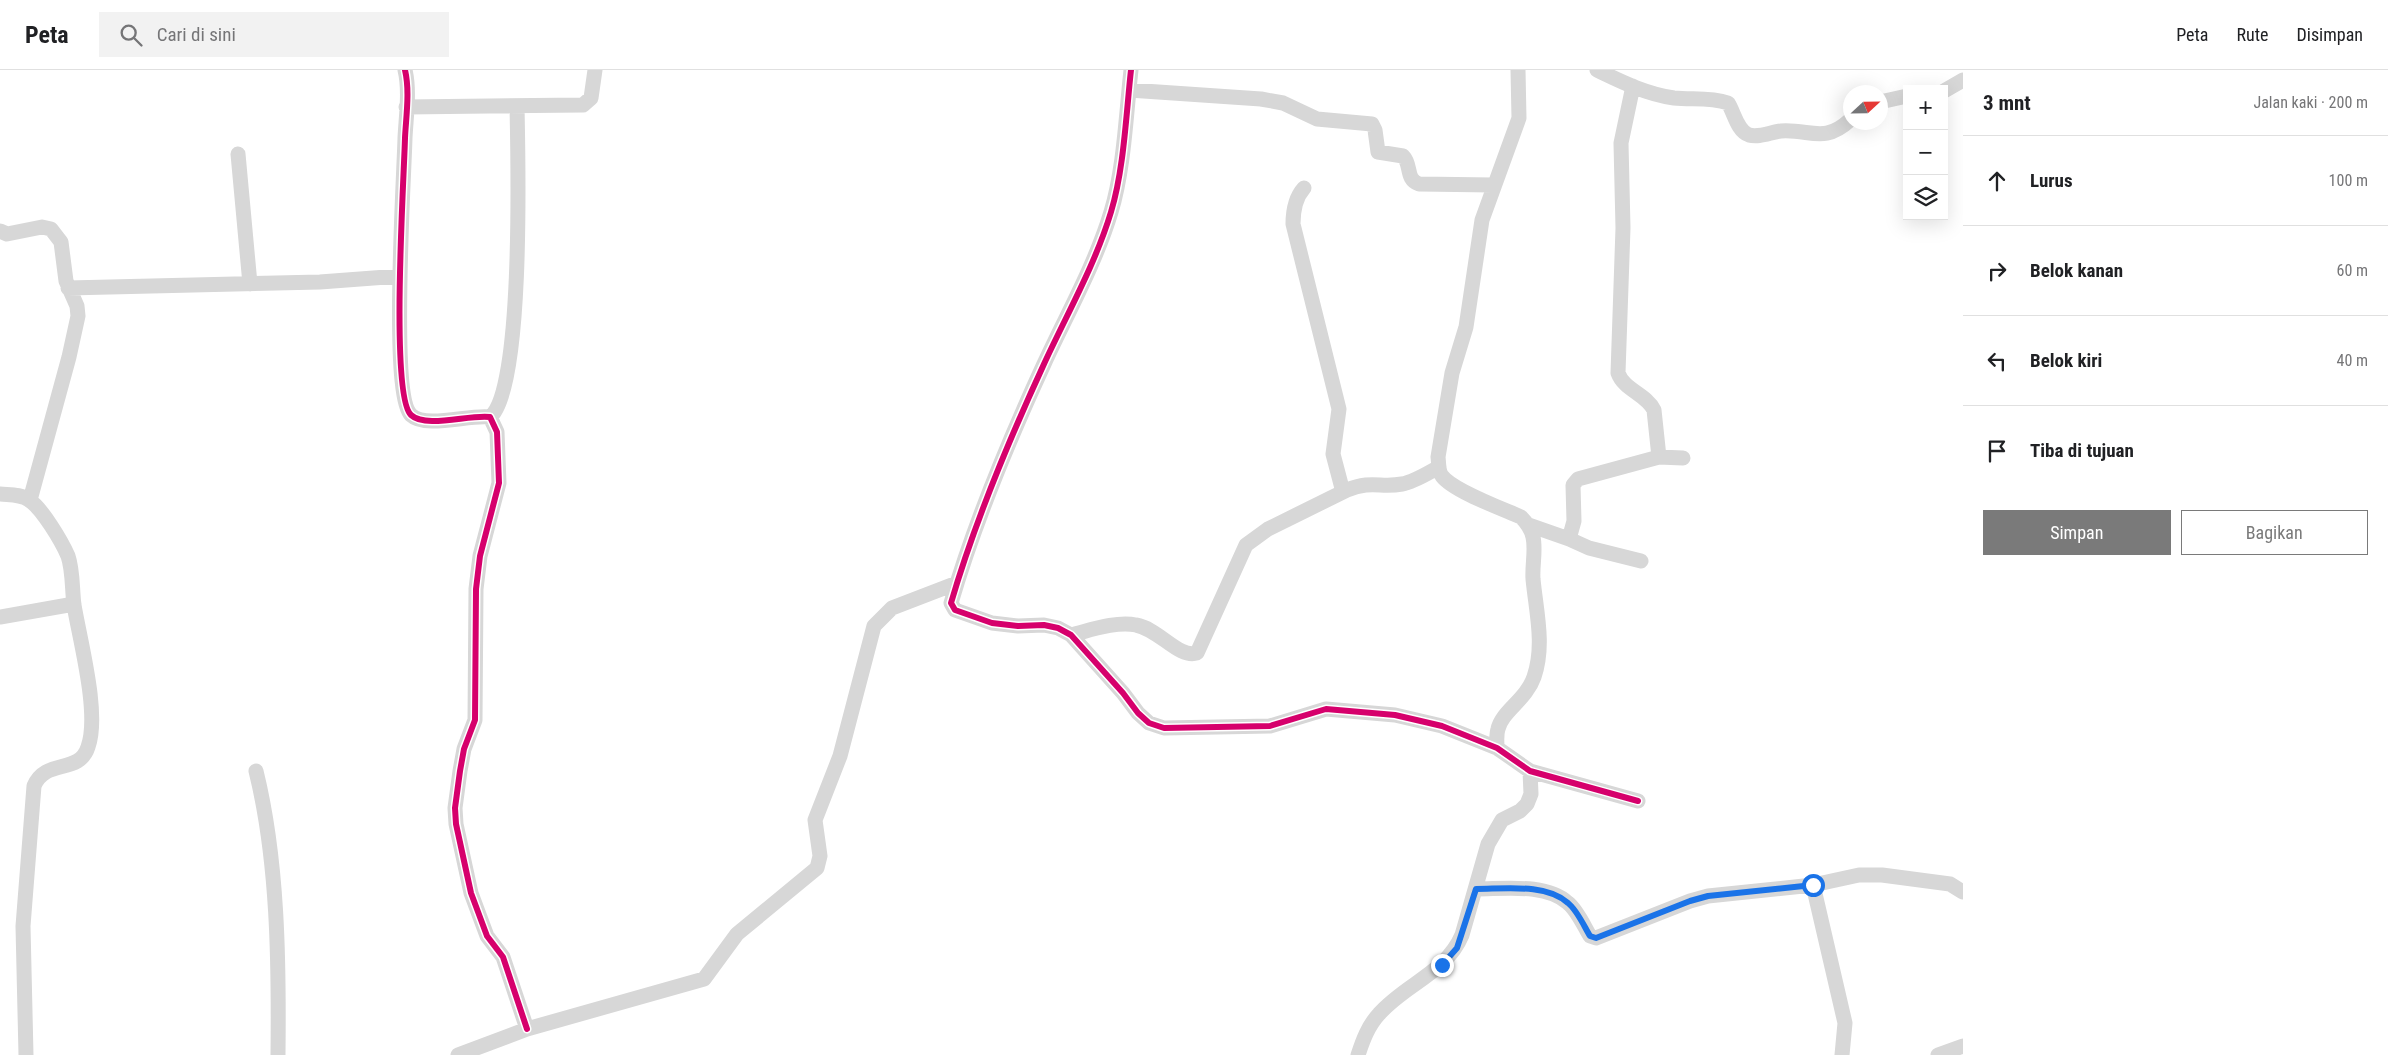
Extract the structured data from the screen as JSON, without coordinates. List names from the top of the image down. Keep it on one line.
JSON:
{"north":"right","page":{"header":"Peta","search":"Cari di sini","nav":["Peta","Rute","Disimpan"],"heading":["3 mnt","Jalan kaki · 200 m"],"map_buttons":["+","−"],"list":[["Lurus","100 m"],["Belok kanan","60 m"],["Belok kiri","40 m"],"Tiba di tujuan"],"buttons":["Simpan","Bagikan"]}}
